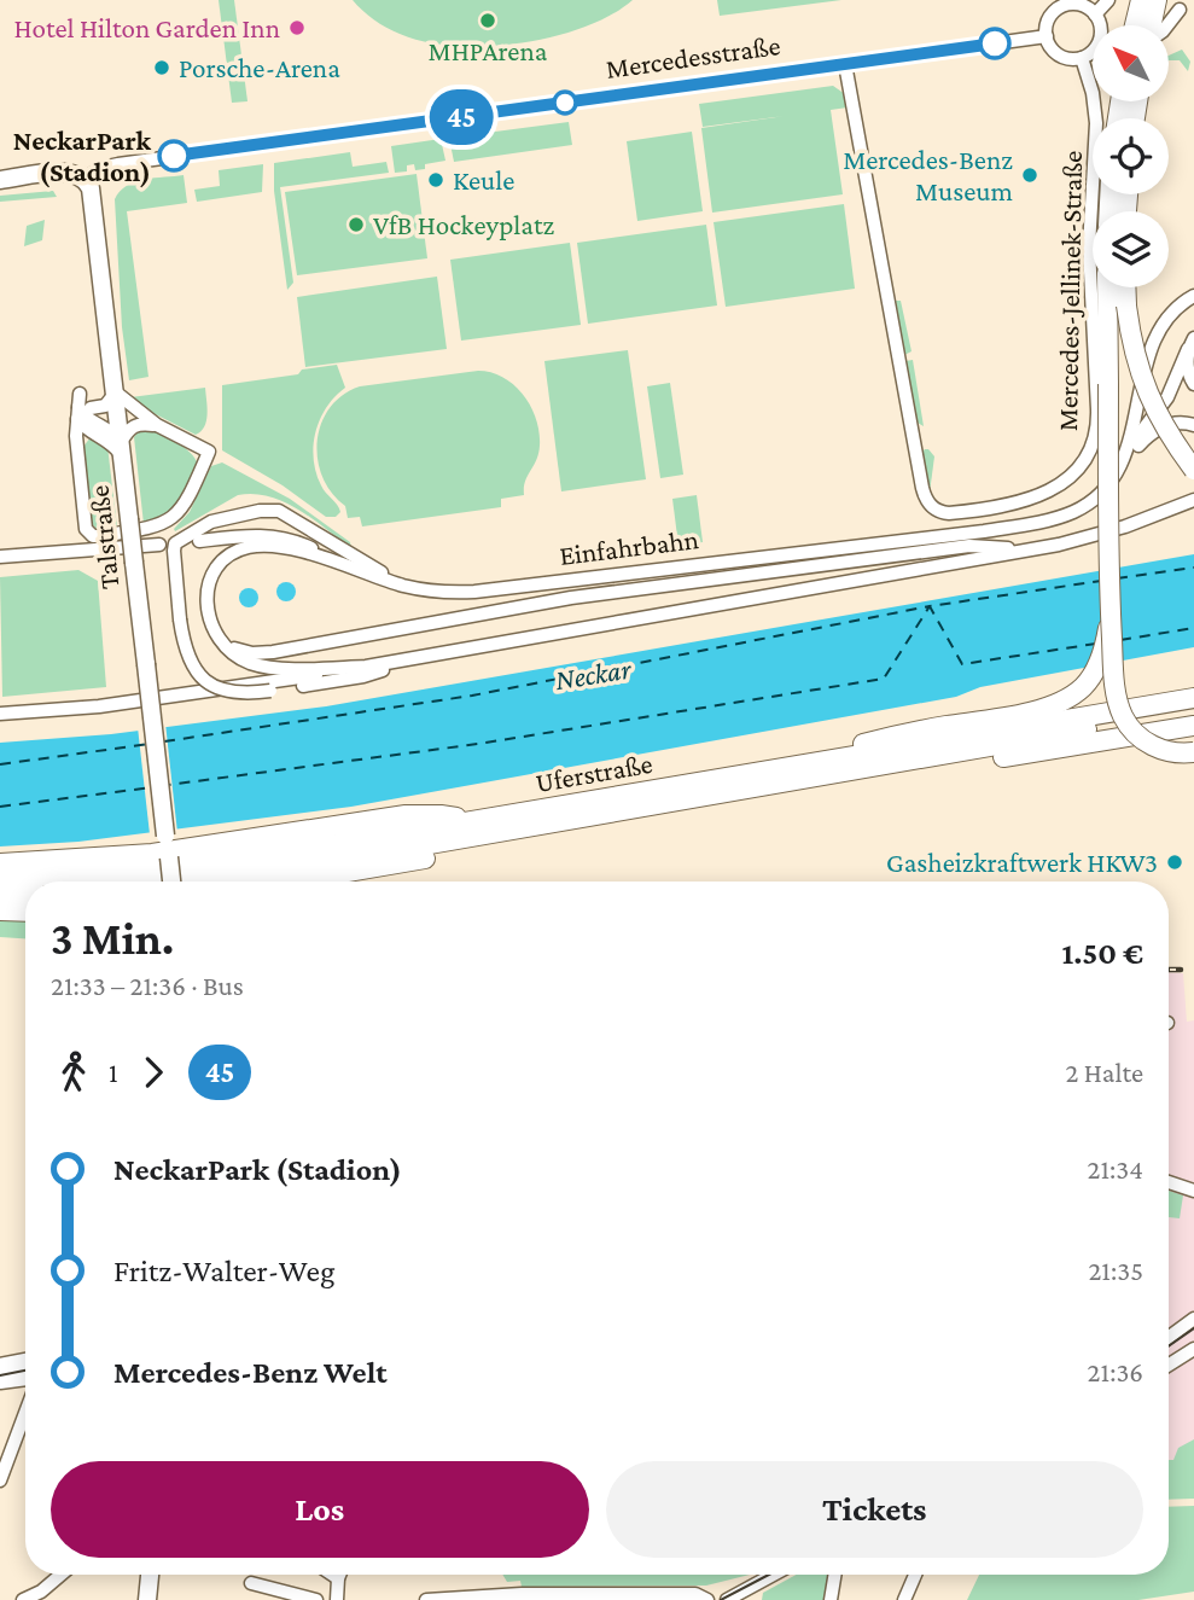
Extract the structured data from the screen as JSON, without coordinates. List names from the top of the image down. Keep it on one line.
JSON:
{"streets":{"highway":["Uferstraße"],"main road":["Mercedesstraße","Talstraße"],"street":["Mercedes-Jellinek-Straße","Einfahrbahn"]},"crossings":[["Mercedesstraße","Mercedes-Jellinek-Straße"],["Mercedesstraße","Talstraße"]],"water":["Neckar"],"places":["MHPArena","Hotel Hilton Garden Inn","Porsche-Arena","NeckarPark (Stadion)","Mercedes-Benz Museum","Keule","VfB Hockeyplatz","Gasheizkraftwerk HKW3"],"lines":["bus line 45"],"north":"top left","page":{"on_map":"45","heading":["3 Min.","21:33 – 21:36 · Bus","1.50 €"],"legs":["1","45","2 Halte"],"list":[{"name":"NeckarPark (Stadion)","value":"21:34"},{"name":"Fritz-Walter-Weg","value":"21:35"},{"name":"Mercedes-Benz Welt","value":"21:36"}],"buttons":["Los","Tickets"]}}
